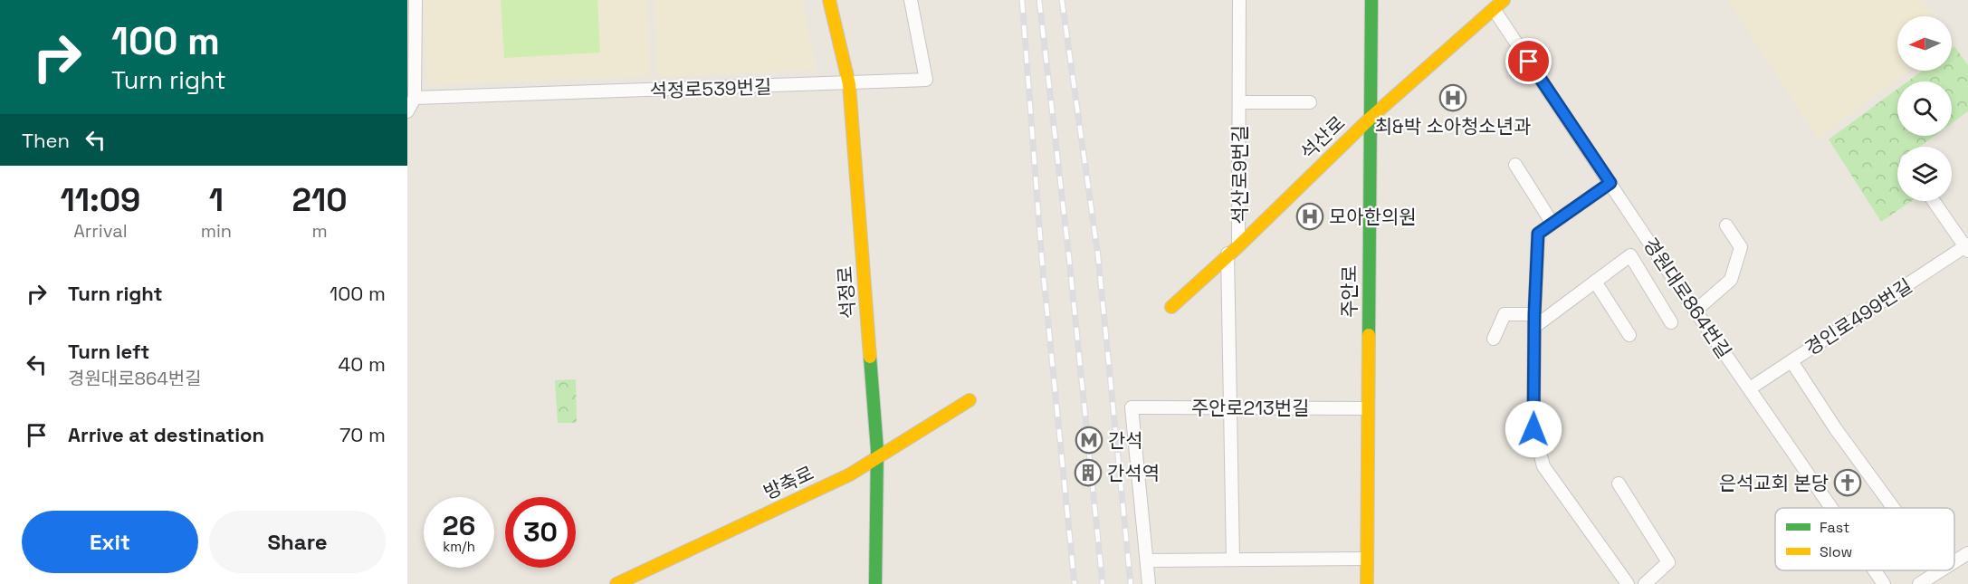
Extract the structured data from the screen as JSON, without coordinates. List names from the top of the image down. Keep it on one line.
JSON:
{"streets":{"main road":["석산로","주안로","석정로","방축로"],"street":["석정로539번길","석산로9번길","경원대로864번길","경인로499번길","주안로213번길"]},"crossings":[["석정로539번길","석정로"],["석산로","석산로9번길"],["석산로","주안로"],["석산로","경원대로864번길"],["석산로9번길","주안로213번길"],["주안로","주안로213번길"],["석정로","방축로"],["경원대로864번길","경인로499번길"]],"places":{"hospital":["최&박 소아청소년과","모아한의원"],"metro station":["간석"],"building":["간석역"],"church":["은석교회 본당"]},"legend":["Fast","Slow"],"north":"left","page":{"turn":["100 m","Turn right"],"then":"Then","eta":["11:09","Arrival","1","min","210","m"],"list":[{"name":"Turn right","value":"100 m"},{"name":"Turn left","note":"경원대로864번길","value":"40 m"},{"name":"Arrive at destination","value":"70 m"}],"speed":"26 km/h","limit":"30","buttons":["Exit","Share"]}}
